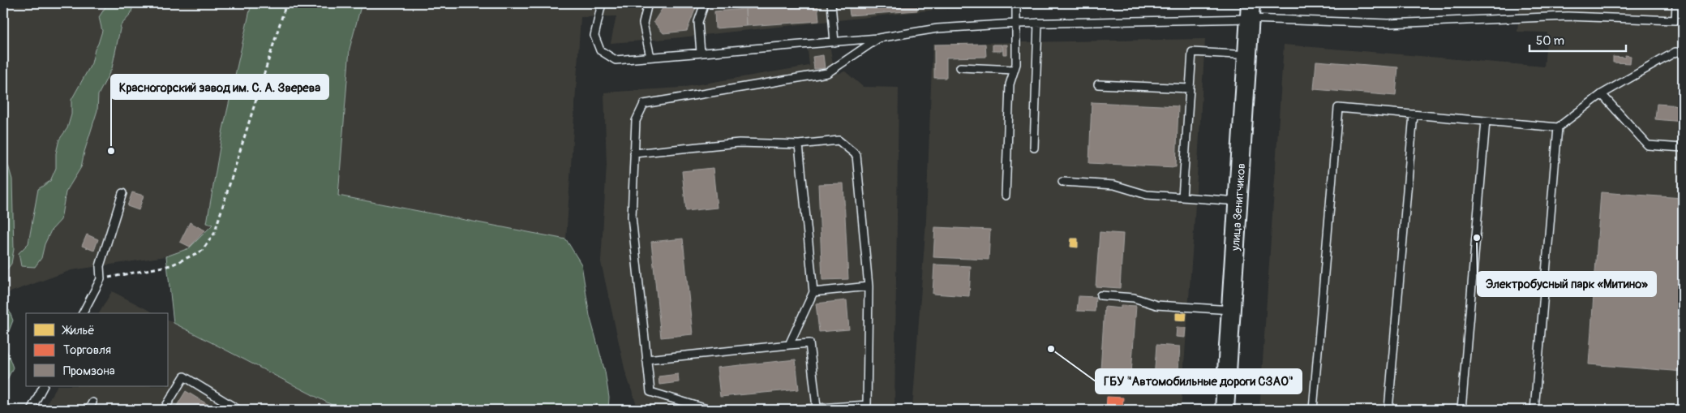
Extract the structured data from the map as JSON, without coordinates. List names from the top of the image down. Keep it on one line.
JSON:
{"streets":{"street":["улица Зенитчиков"]},"places":["Красногорский завод им. С. А. Зверева","Электробусный парк «Митино»","ГБУ \"Автомобильные дороги СЗАО\""],"legend":["Жильё","Торговля","Промзона"],"scale_bar":"50 m"}
